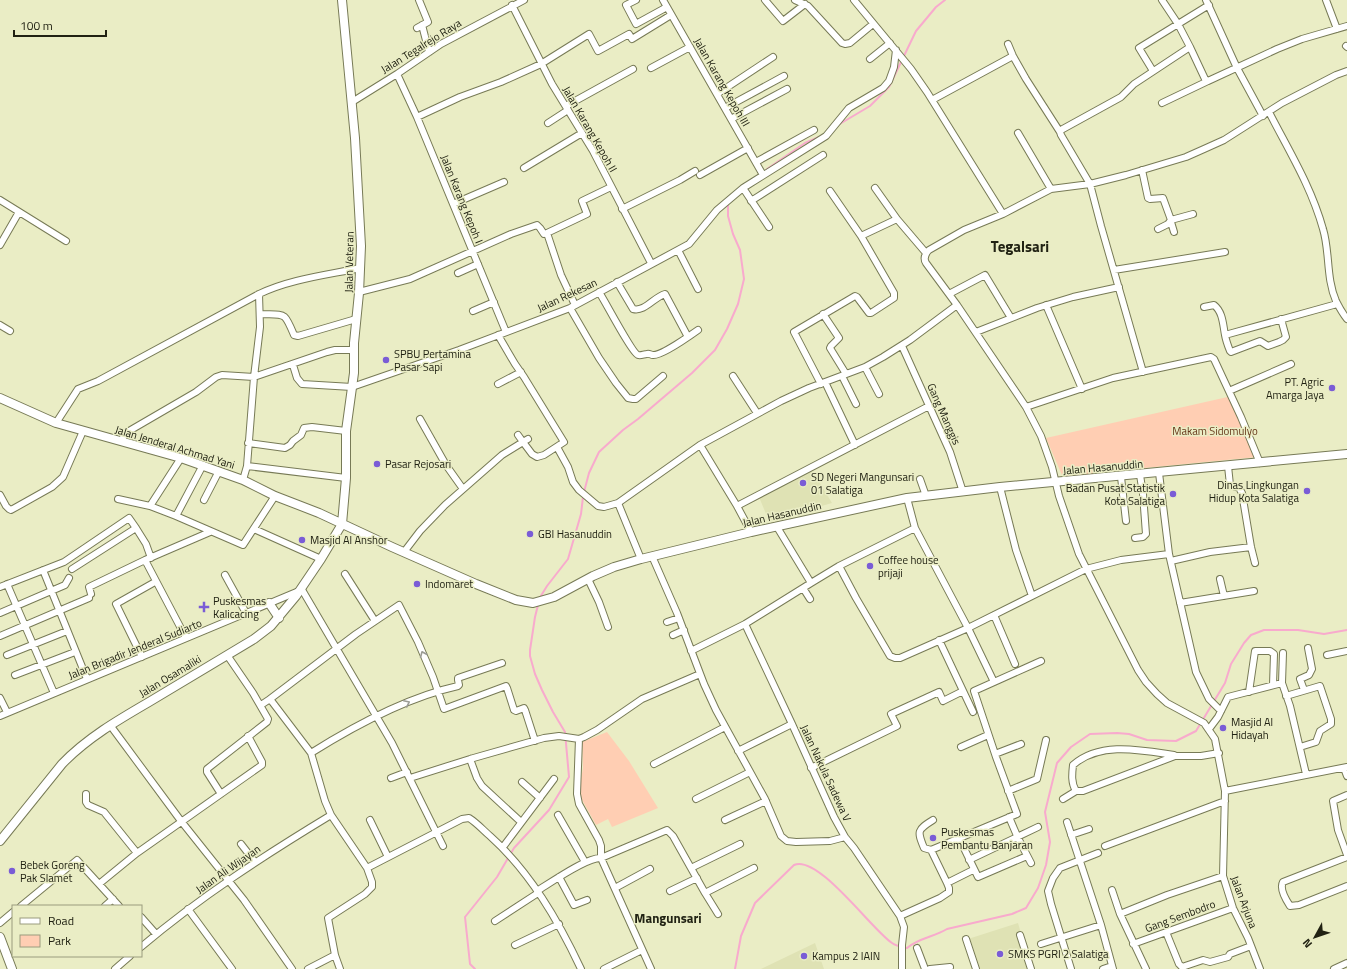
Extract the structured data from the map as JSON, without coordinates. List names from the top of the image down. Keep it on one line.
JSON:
{"streets":{"main road":["Jalan Veteran","Jalan Jenderal Achmad Yani","Jalan Hasanuddin","Jalan Osamaliki"],"street":["Jalan Tegalrejo Raya","Jalan Karang Kepoh III","Jalan Karang Kepoh II","Jalan Karang Kepoh I","Jalan Rekesan","Gang Manggis","Jalan Brigadir Jenderal Sudiarto","Jalan Nakula Sadewa V","Jalan Ali Wijayan","Jalan Arjuna","Gang Sembodro"]},"crossings":[["Jalan Tegalrejo Raya","Jalan Karang Kepoh II"],["Jalan Tegalrejo Raya","Jalan Karang Kepoh I"],["Jalan Tegalrejo Raya","Jalan Veteran"],["Jalan Karang Kepoh III","Jalan Rekesan"],["Jalan Karang Kepoh II","Jalan Rekesan"],["Jalan Karang Kepoh I","Jalan Rekesan"],["Jalan Veteran","Jalan Rekesan"],["Jalan Veteran","Jalan Jenderal Achmad Yani"],["Jalan Veteran","Jalan Hasanuddin"],["Jalan Veteran","Jalan Osamaliki"],["Gang Manggis","Jalan Hasanuddin"],["Jalan Jenderal Achmad Yani","Jalan Hasanuddin"],["Jalan Jenderal Achmad Yani","Jalan Osamaliki"],["Jalan Hasanuddin","Jalan Osamaliki"],["Jalan Brigadir Jenderal Sudiarto","Jalan Osamaliki"],["Jalan Arjuna","Gang Sembodro"]],"districts":["Tegalsari","Mangunsari"],"parks":["Makam Sidomulyo"],"places":{"other":["SPBU Pertamina Pasar Sapi","PT. Agric Amarga Jaya","Pasar Rejosari","SD Negeri Mangunsari 01 Salatiga","Dinas Lingkungan Hidup Kota Salatiga","Badan Pusat Statistik Kota Salatiga","GBI Hasanuddin","Masjid Al Anshor","Coffee house prijaji","Indomaret","Masjid Al Hidayah","Puskesmas Pembantu Banjaran","Bebek Goreng Pak Slamet","SMKS PGRI 2 Salatiga","Kampus 2 IAIN"],"health":["Puskesmas Kalicacing"]},"legend":["Road","Park"],"scale_bar":"100 m","north":"bottom left"}
